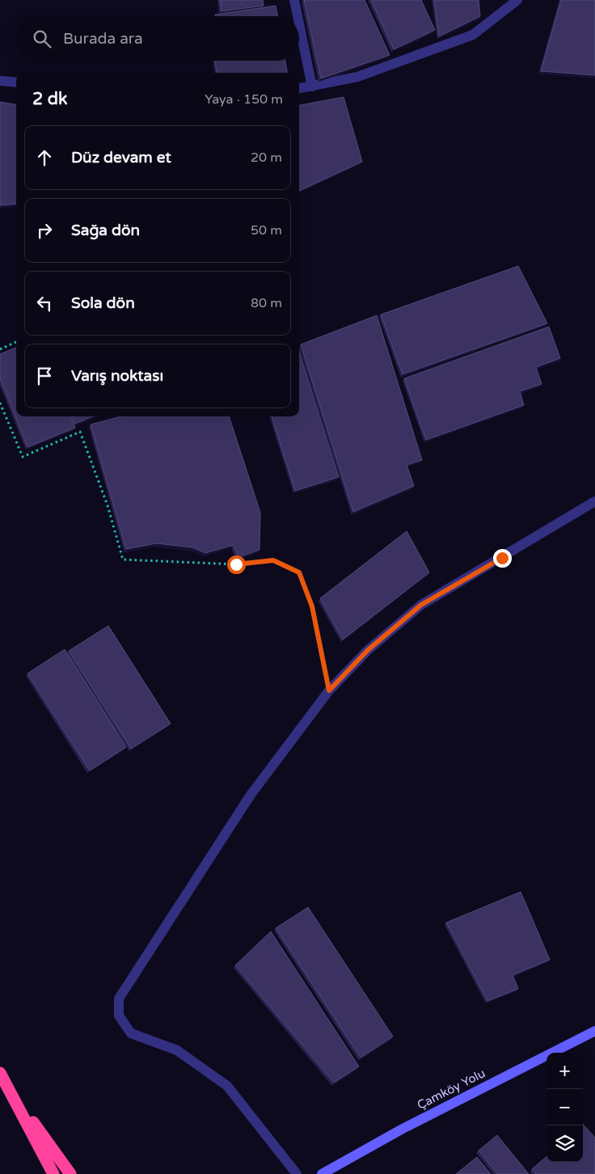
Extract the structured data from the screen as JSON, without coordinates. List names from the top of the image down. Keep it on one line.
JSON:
{"streets":{"main road":["Çamköy Yolu"]},"page":{"search":"Burada ara","heading":["2 dk","Yaya · 150 m"],"list":[["Düz devam et","20 m"],["Sağa dön","50 m"],["Sola dön","80 m"],"Varış noktası"],"map_buttons":["+","−"]}}
